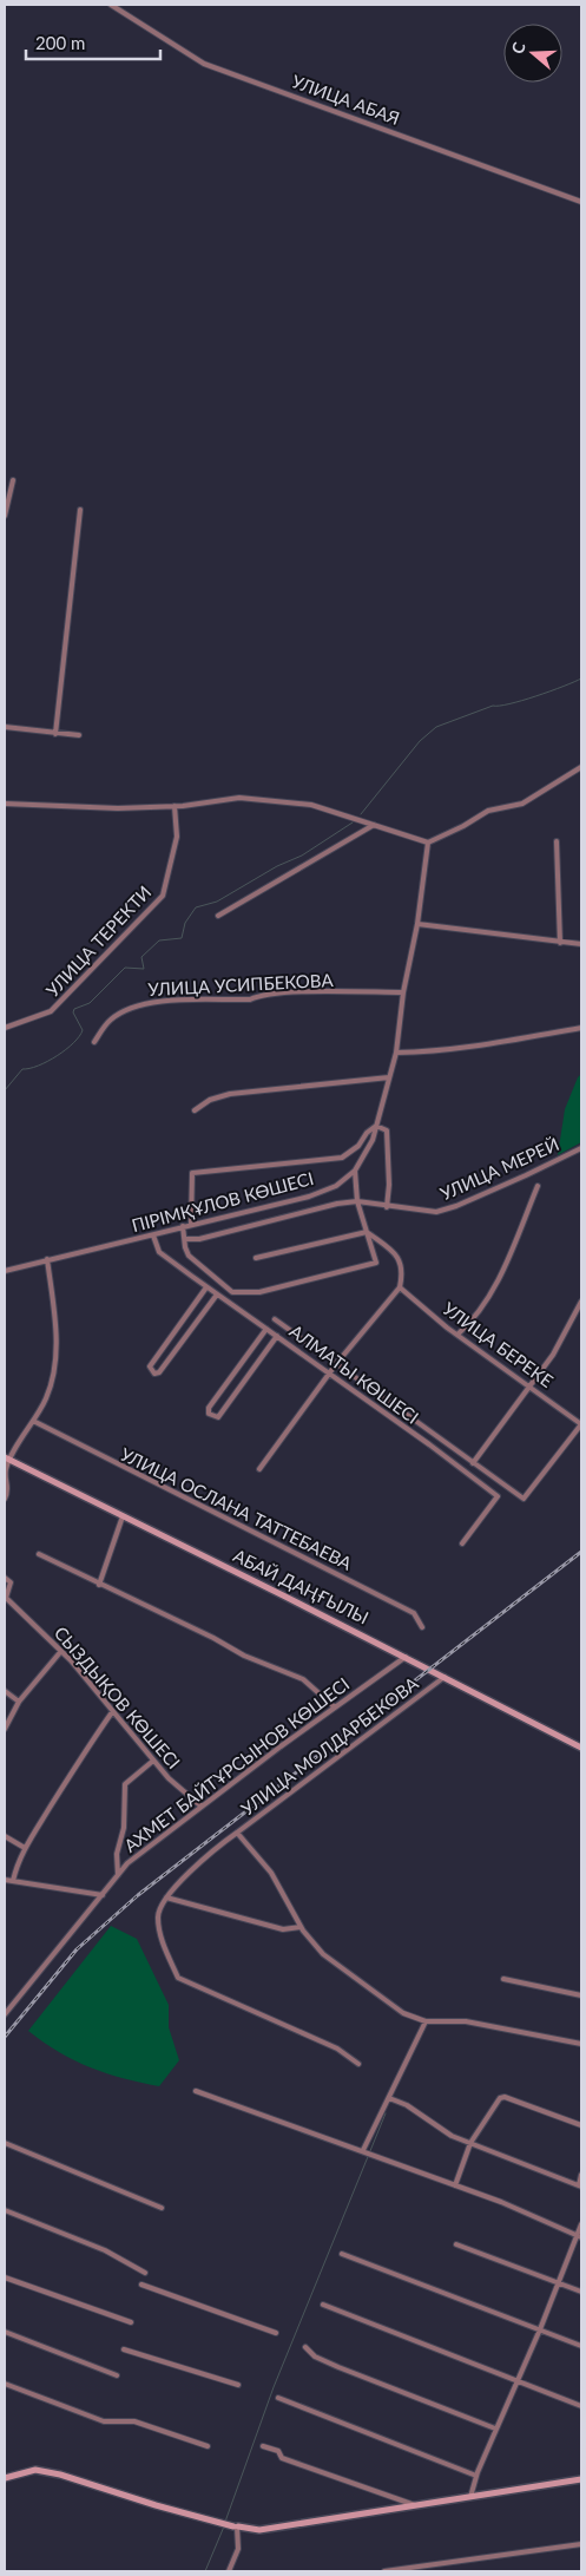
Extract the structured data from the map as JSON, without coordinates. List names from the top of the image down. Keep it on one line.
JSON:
{"streets":{"street":["УЛИЦА АБАЯ","УЛИЦА ТЕРЕКТИ","УЛИЦА УСИПБЕКОВА","УЛИЦА МЕРЕЙ","ПІРІМҚҰЛОВ КӨШЕСІ","УЛИЦА БЕРЕКЕ","АЛМАТЫ КӨШЕСІ","УЛИЦА ОСЛАНА ТАТТЕБАЕВА","АБАЙ ДАҢҒЫЛЫ","СЫЗДЫҚОВ КӨШЕСІ","УЛИЦА МОЛДАРБЕКОВА","АХМЕТ БАЙТҰРСЫНОВ КӨШЕСІ"]},"crossings":[["УЛИЦА УСИПБЕКОВА","ПІРІМҚҰЛОВ КӨШЕСІ"],["ПІРІМҚҰЛОВ КӨШЕСІ","АЛМАТЫ КӨШЕСІ"],["АБАЙ ДАҢҒЫЛЫ","УЛИЦА МОЛДАРБЕКОВА"],["АБАЙ ДАҢҒЫЛЫ","АХМЕТ БАЙТҰРСЫНОВ КӨШЕСІ"],["СЫЗДЫҚОВ КӨШЕСІ","АХМЕТ БАЙТҰРСЫНОВ КӨШЕСІ"]],"scale_bar":"200 m","north":"left"}
